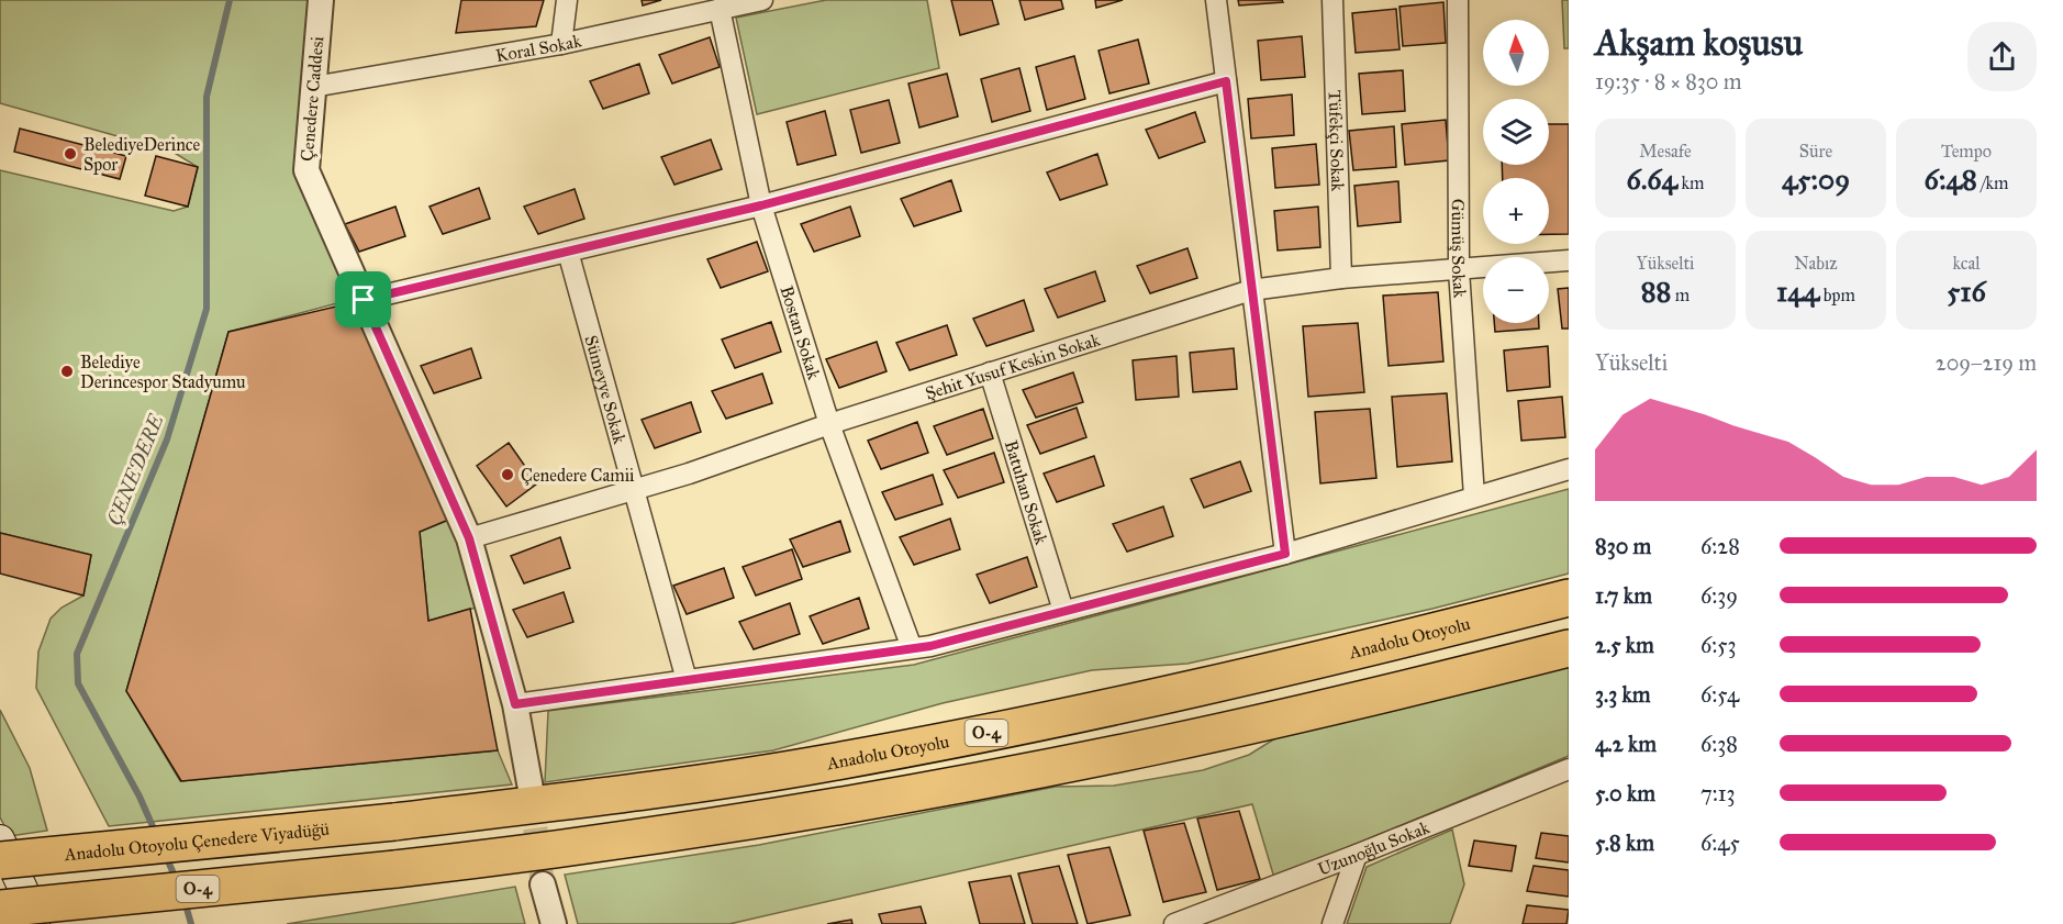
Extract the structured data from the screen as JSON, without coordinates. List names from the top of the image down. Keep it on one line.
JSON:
{"streets":{"highway":["Anadolu Otoyolu","O-4","Anadolu Otoyolu Çenedere Viyadüğü"],"street":["Koral Sokak","Çenedere Caddesi","Tüfekçi Sokak","Gümüş Sokak","Bostan Sokak","Şehit Yusuf Keskin Sokak","Sümeyye Sokak","Batuhan Sokak","Uzunoğlu Sokak"]},"crossings":[["Koral Sokak","Çenedere Caddesi"],["Koral Sokak","Bostan Sokak"],["Çenedere Caddesi","Şehit Yusuf Keskin Sokak"],["Tüfekçi Sokak","Şehit Yusuf Keskin Sokak"],["Gümüş Sokak","Şehit Yusuf Keskin Sokak"],["Bostan Sokak","Şehit Yusuf Keskin Sokak"],["Şehit Yusuf Keskin Sokak","Sümeyye Sokak"],["Şehit Yusuf Keskin Sokak","Batuhan Sokak"],["Anadolu Otoyolu","Anadolu Otoyolu Çenedere Viyadüğü"]],"water":["ÇENEDERE"],"places":["BelediyeDerince Spor","Belediye Derincespor Stadyumu","Çenedere Camii"],"north":"top","page":{"heading":["Akşam koşusu","19:35 · 8 × 830 m"],"map_buttons":["+","−"],"stats":[["Mesafe","6.64 km"],["Süre","45:09"],["Tempo","6:48 /km"],["Yükselti","88 m"],["Nabız","144 bpm"],["kcal","516"]],"chart":["Yükselti","209–219 m"],"list":[{"name":"830 m","note":"6:28"},{"name":"1.7 km","note":"6:39"},{"name":"2.5 km","note":"6:53"},{"name":"3.3 km","note":"6:54"},{"name":"4.2 km","note":"6:38"},{"name":"5.0 km","note":"7:13"},{"name":"5.8 km","note":"6:45"}]}}
